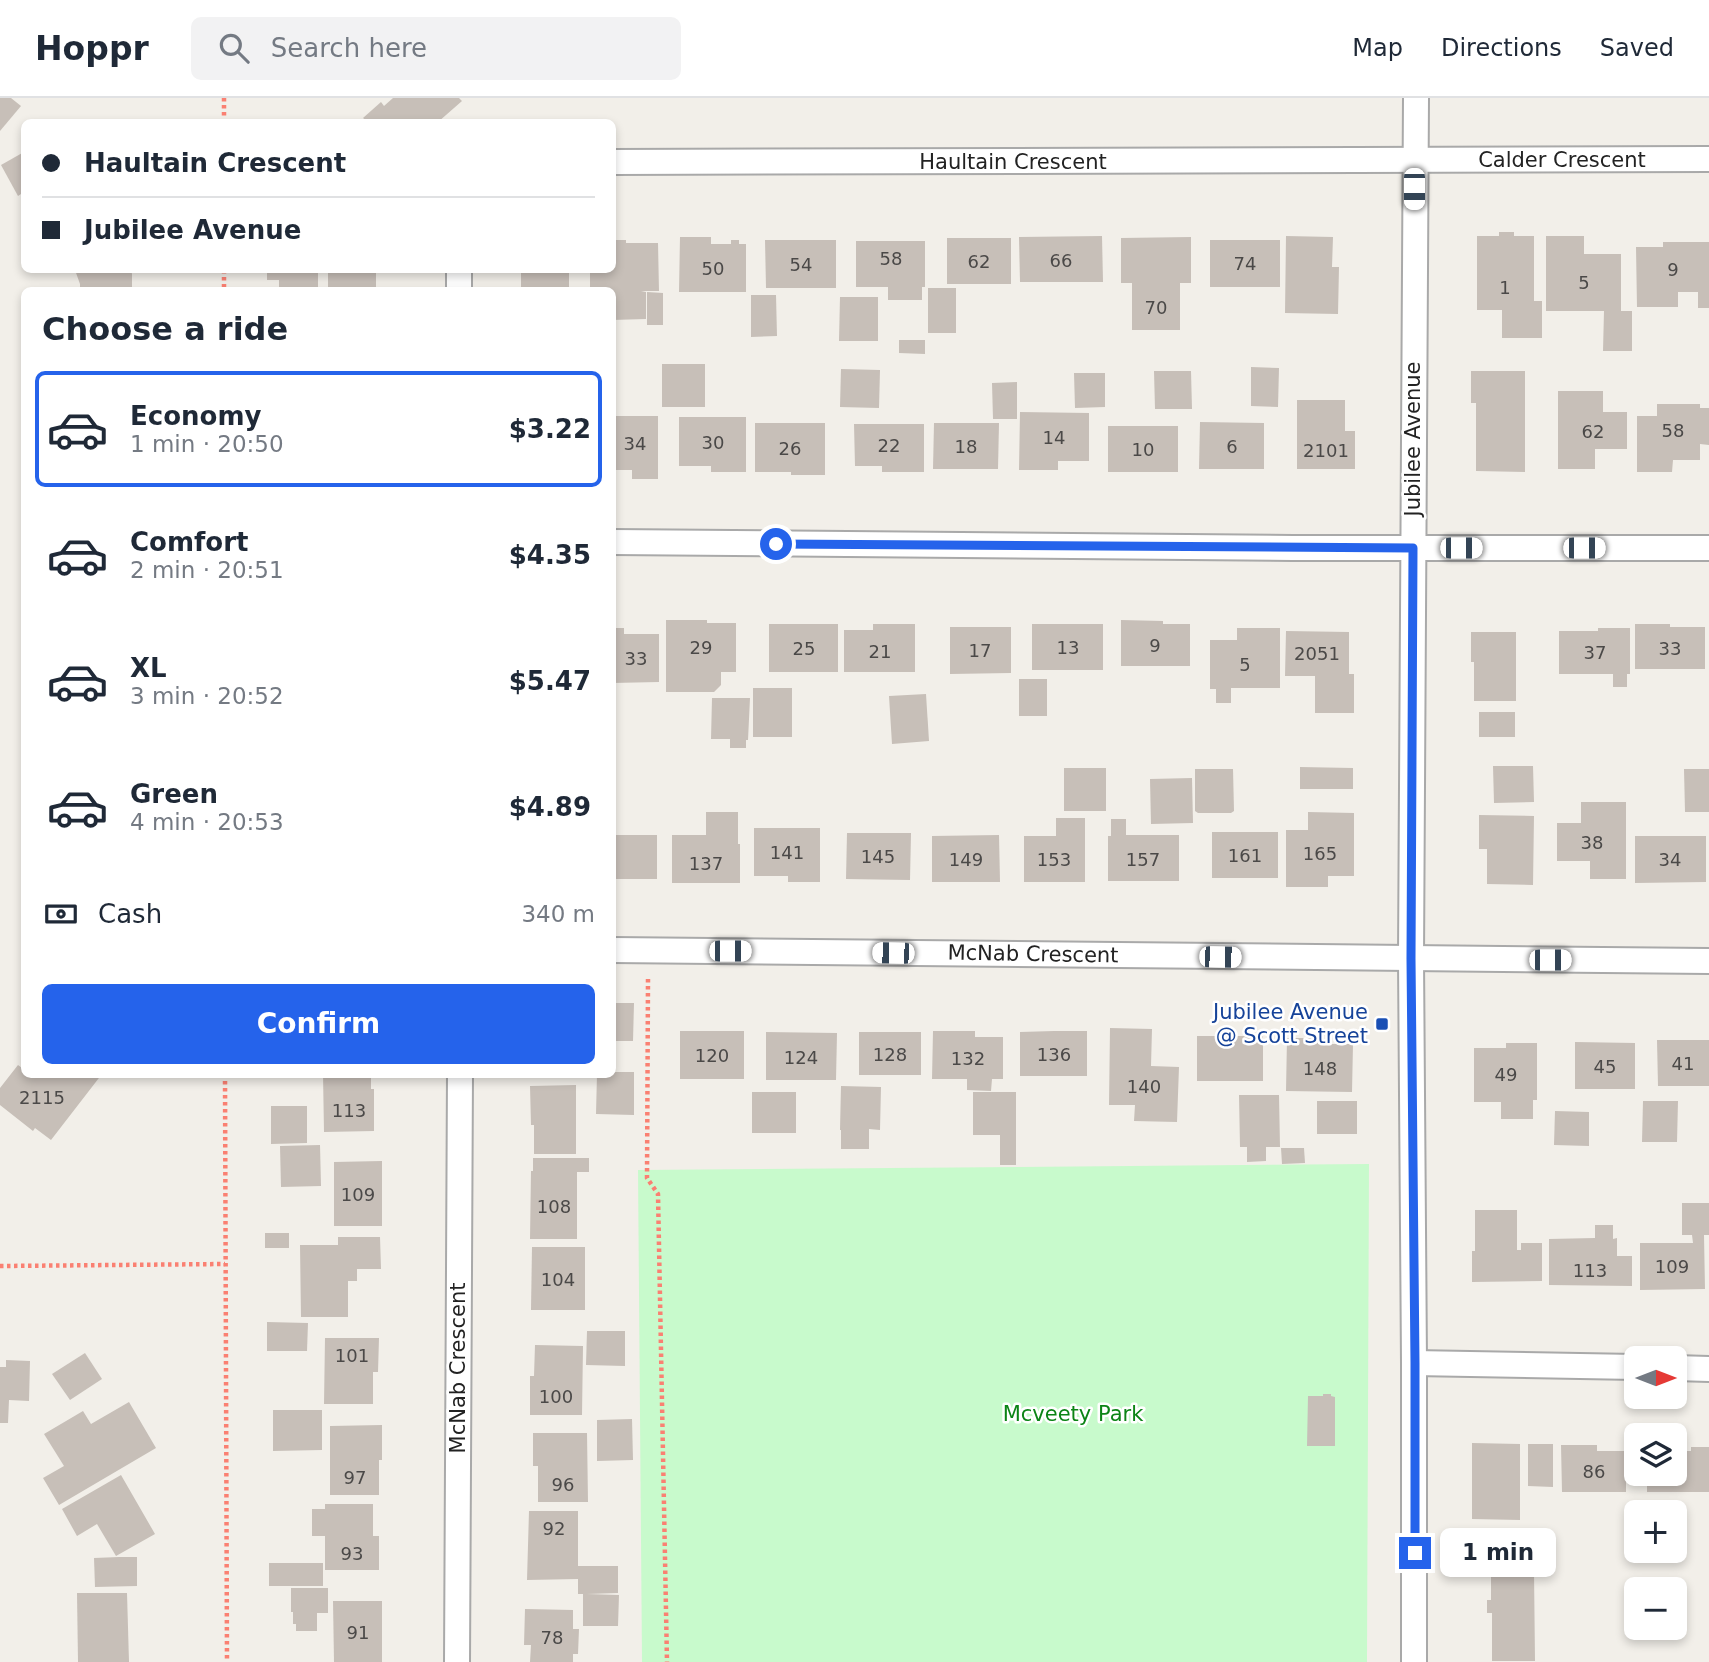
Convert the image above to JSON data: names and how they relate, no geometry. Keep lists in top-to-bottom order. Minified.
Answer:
{"streets":{"street":["Calder Crescent","Haultain Crescent","Jubilee Avenue","McNab Crescent"]},"crossings":[["Calder Crescent","Haultain Crescent"],["Calder Crescent","Jubilee Avenue"],["Haultain Crescent","Jubilee Avenue"],["Jubilee Avenue","McNab Crescent"]],"parks":["Mcveety Park"],"places":{"transit":["Jubilee Avenue @ Scott Street"]},"house_numbers":["58","66","62","74","54","50","9","5","1","70","58","62","14","30","34","22","18","6","26","10","2101","9","29","13","25","33","17","21","37","2051","33","5","38","141","165","161","145","149","153","157","34","137","128","136","120","124","132","41","45","148","49","140","2115","113","109","108","109","113","104","101","100","86","97","96","92","93","91","78"],"north":"right","page":{"header":"Hoppr","search":"Search here","nav":["Map","Directions","Saved"],"banner":["Haultain Crescent","Jubilee Avenue"],"heading":"Choose a ride","list":[{"name":"Economy","note":"1 min · 20:50","value":"$3.22"},{"name":"Comfort","note":"2 min · 20:51","value":"$4.35"},{"name":"XL","note":"3 min · 20:52","value":"$5.47"},{"name":"Green","note":"4 min · 20:53","value":"$4.89"}],"pay":["Cash","340 m"],"buttons":"Confirm","map_buttons":["+","−"],"bubble":"1 min"}}
